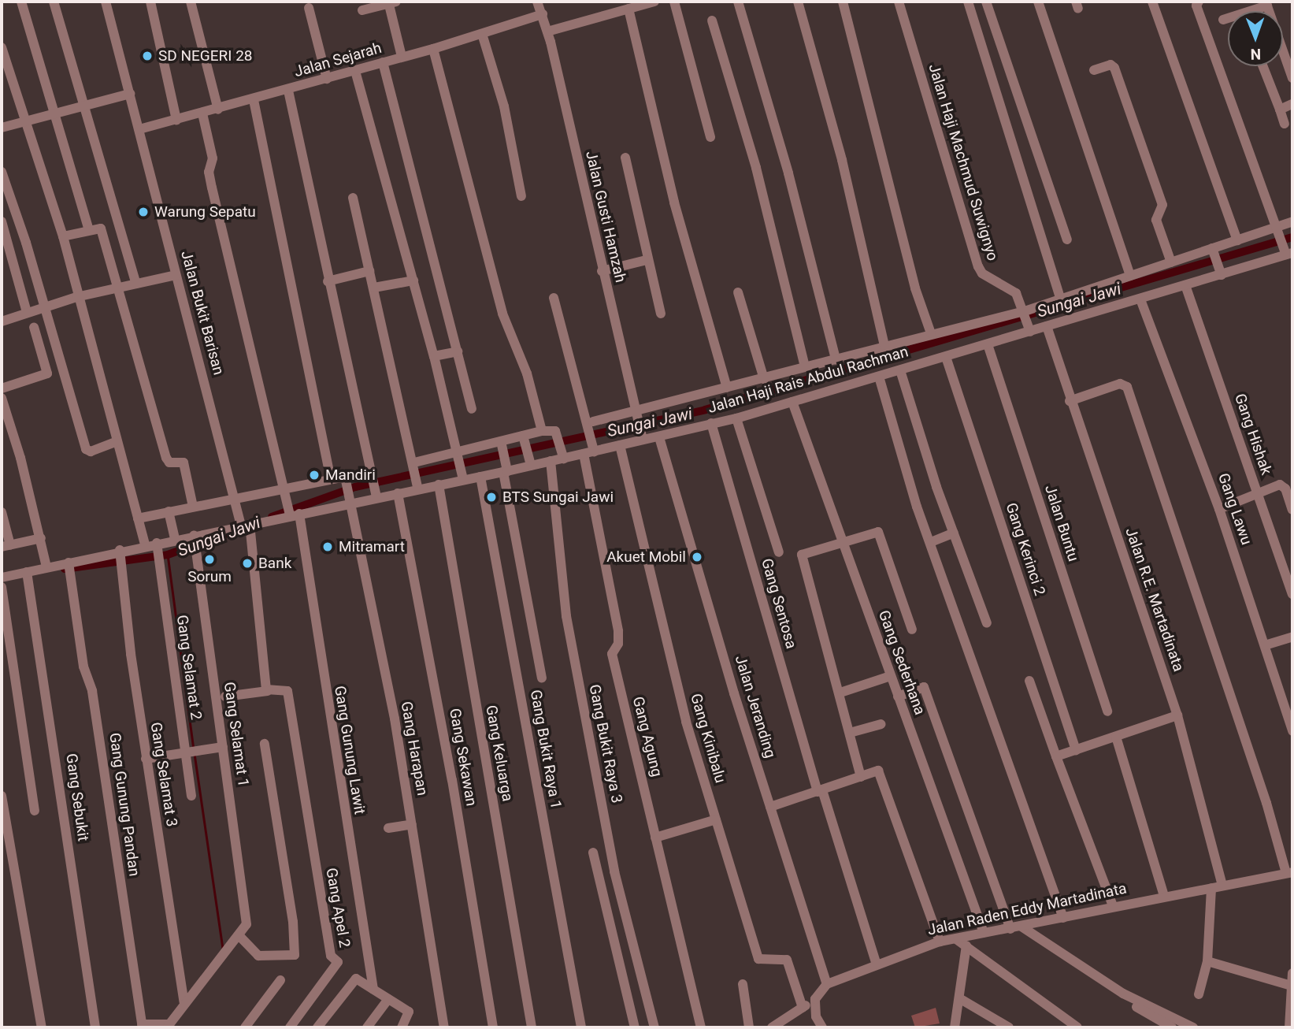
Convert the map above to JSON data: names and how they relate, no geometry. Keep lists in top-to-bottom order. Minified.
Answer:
{"streets":{"street":["Jalan Sejarah","Jalan Haji Machmud Suwignyo","Jalan Gusti Hamzah","Jalan Bukit Barisan","Jalan Haji Rais Abdul Rachman","Gang Hishak","Gang Lawu","Jalan Buntu","Gang Kerinci 2","Jalan R.E. Martadinata","Gang Sentosa","Gang Sederhana","Gang Selamat 2","Jalan Jeranding","Gang Selamat 1","Gang Agung","Gang Kinibalu","Gang Bukit Raya 3","Gang Harapan","Gang Bukit Raya 1","Gang Gunung Lawit","Gang Keluarga","Gang Sekawan","Gang Selamat 3","Gang Sebukit","Gang Gunung Pandan","Gang Apel 2","Jalan Raden Eddy Martadinata"]},"crossings":[["Jalan Sejarah","Jalan Gusti Hamzah"],["Jalan Sejarah","Jalan Bukit Barisan"],["Jalan Sejarah","Gang Gunung Lawit"],["Jalan Haji Machmud Suwignyo","Jalan Haji Rais Abdul Rachman"],["Jalan Gusti Hamzah","Jalan Haji Rais Abdul Rachman"],["Jalan Bukit Barisan","Jalan Haji Rais Abdul Rachman"],["Jalan Bukit Barisan","Gang Apel 2"],["Jalan Haji Rais Abdul Rachman","Gang Hishak"],["Jalan Haji Rais Abdul Rachman","Gang Lawu"],["Jalan Haji Rais Abdul Rachman","Jalan Buntu"],["Jalan Haji Rais Abdul Rachman","Gang Kerinci 2"],["Jalan Haji Rais Abdul Rachman","Jalan R.E. Martadinata"],["Jalan Haji Rais Abdul Rachman","Gang Sentosa"],["Jalan Haji Rais Abdul Rachman","Gang Sederhana"],["Jalan Haji Rais Abdul Rachman","Gang Selamat 2"],["Jalan Haji Rais Abdul Rachman","Jalan Jeranding"],["Jalan Haji Rais Abdul Rachman","Gang Selamat 1"],["Jalan Haji Rais Abdul Rachman","Gang Agung"],["Jalan Haji Rais Abdul Rachman","Gang Kinibalu"],["Jalan Haji Rais Abdul Rachman","Gang Bukit Raya 3"],["Jalan Haji Rais Abdul Rachman","Gang Harapan"],["Jalan Haji Rais Abdul Rachman","Gang Bukit Raya 1"],["Jalan Haji Rais Abdul Rachman","Gang Gunung Lawit"],["Jalan Haji Rais Abdul Rachman","Gang Keluarga"],["Jalan Haji Rais Abdul Rachman","Gang Sekawan"],["Jalan Haji Rais Abdul Rachman","Gang Selamat 3"],["Jalan Haji Rais Abdul Rachman","Gang Sebukit"],["Jalan Haji Rais Abdul Rachman","Gang Gunung Pandan"],["Jalan R.E. Martadinata","Jalan Raden Eddy Martadinata"],["Gang Sentosa","Jalan Raden Eddy Martadinata"],["Gang Sederhana","Jalan Raden Eddy Martadinata"],["Jalan Jeranding","Jalan Raden Eddy Martadinata"]],"water":["Sungai Jawi"],"places":["SD NEGERI 28","Warung Sepatu","Mandiri","BTS Sungai Jawi","Mitramart","Akuet Mobil","Sorum","Bank"],"north":"bottom"}
